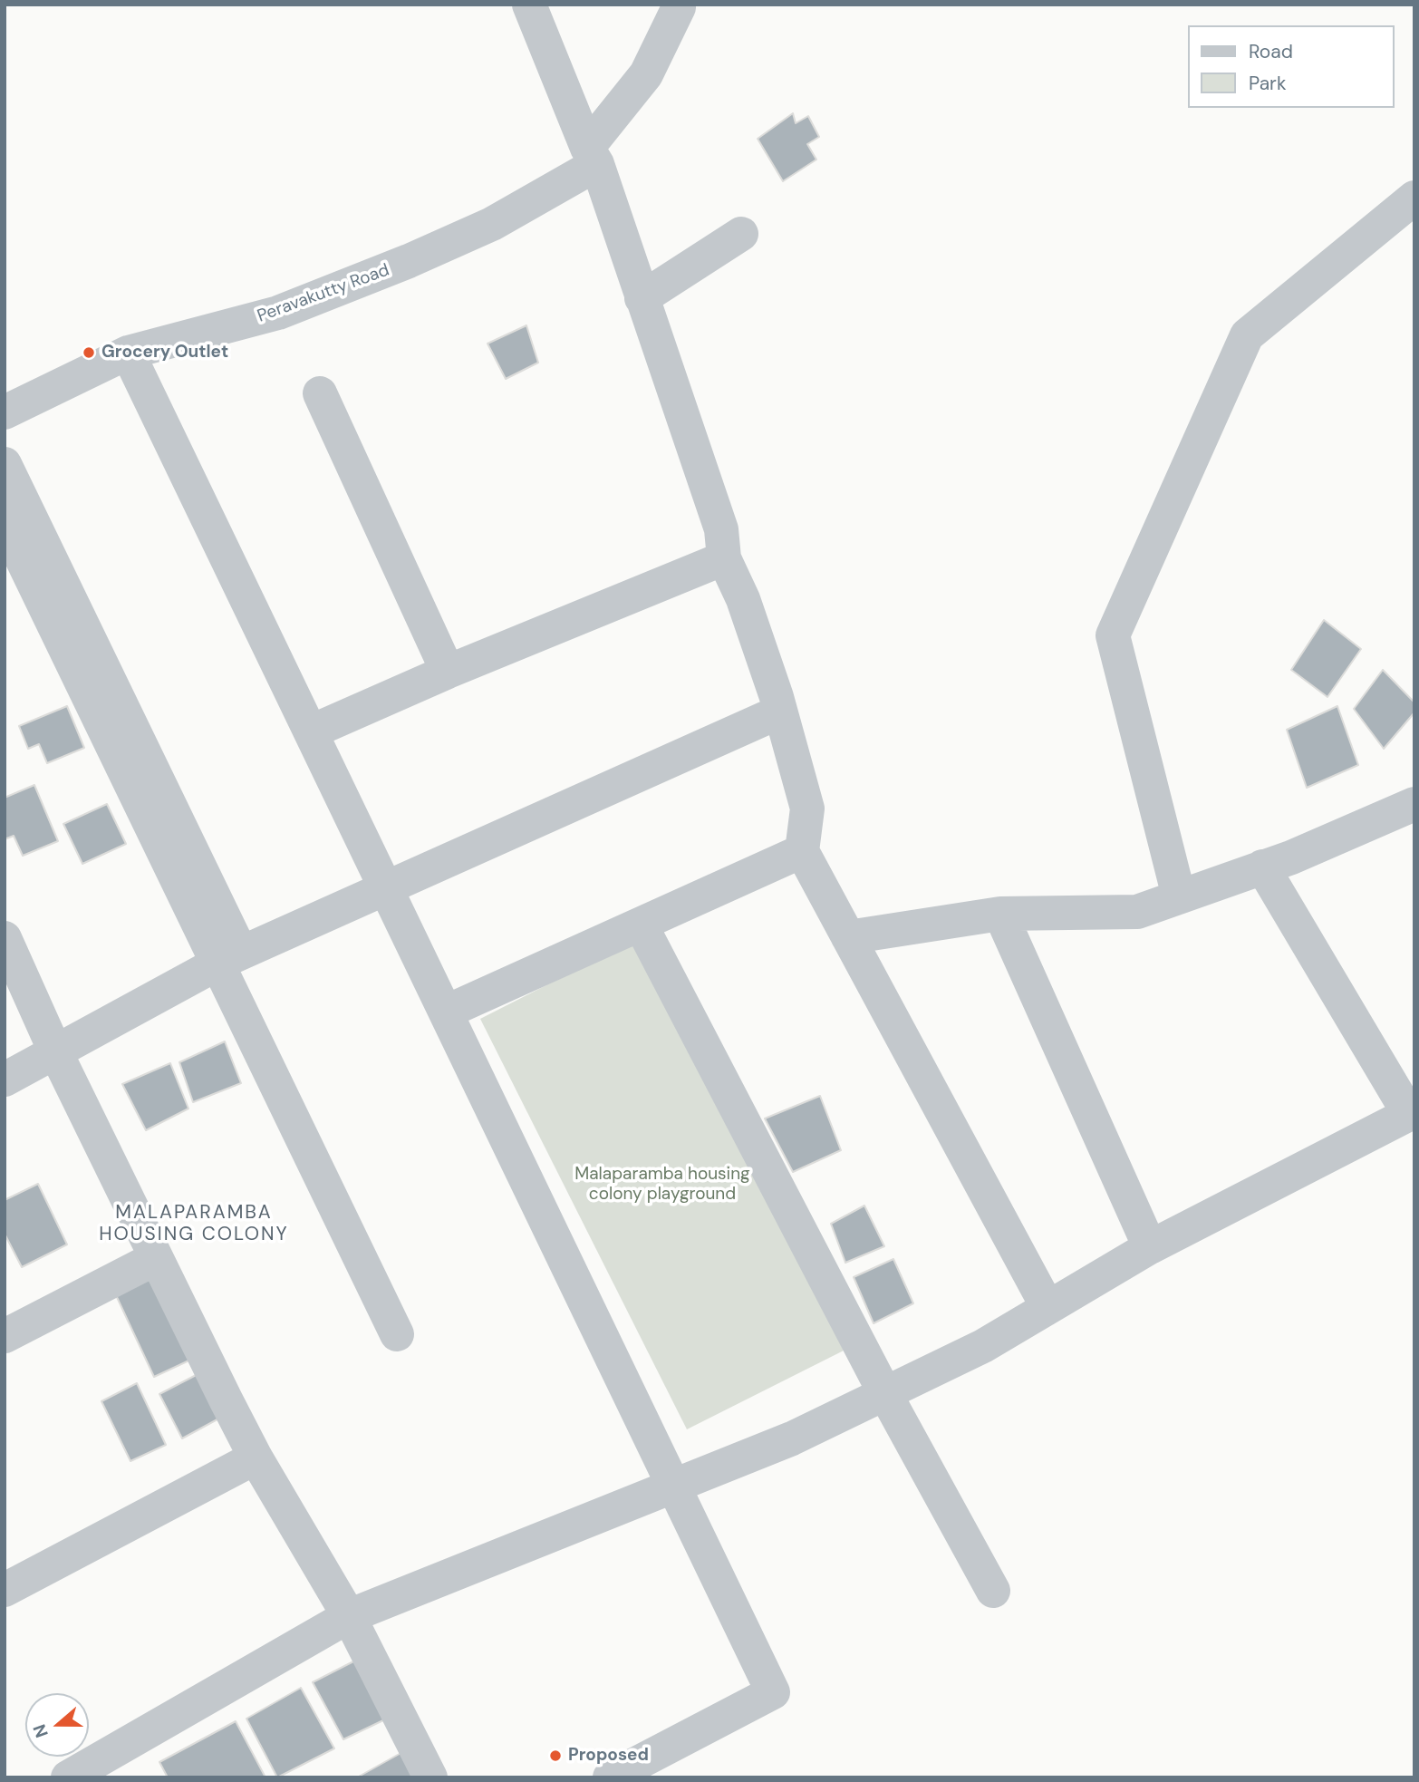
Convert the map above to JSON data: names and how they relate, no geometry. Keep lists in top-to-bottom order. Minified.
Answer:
{"streets":{"street":["Peravakutty Road"]},"districts":["MALAPARAMBA HOUSING COLONY"],"parks":["Malaparamba housing colony playground"],"places":["Grocery Outlet","Proposed"],"legend":["Road","Park"],"north":"left"}
